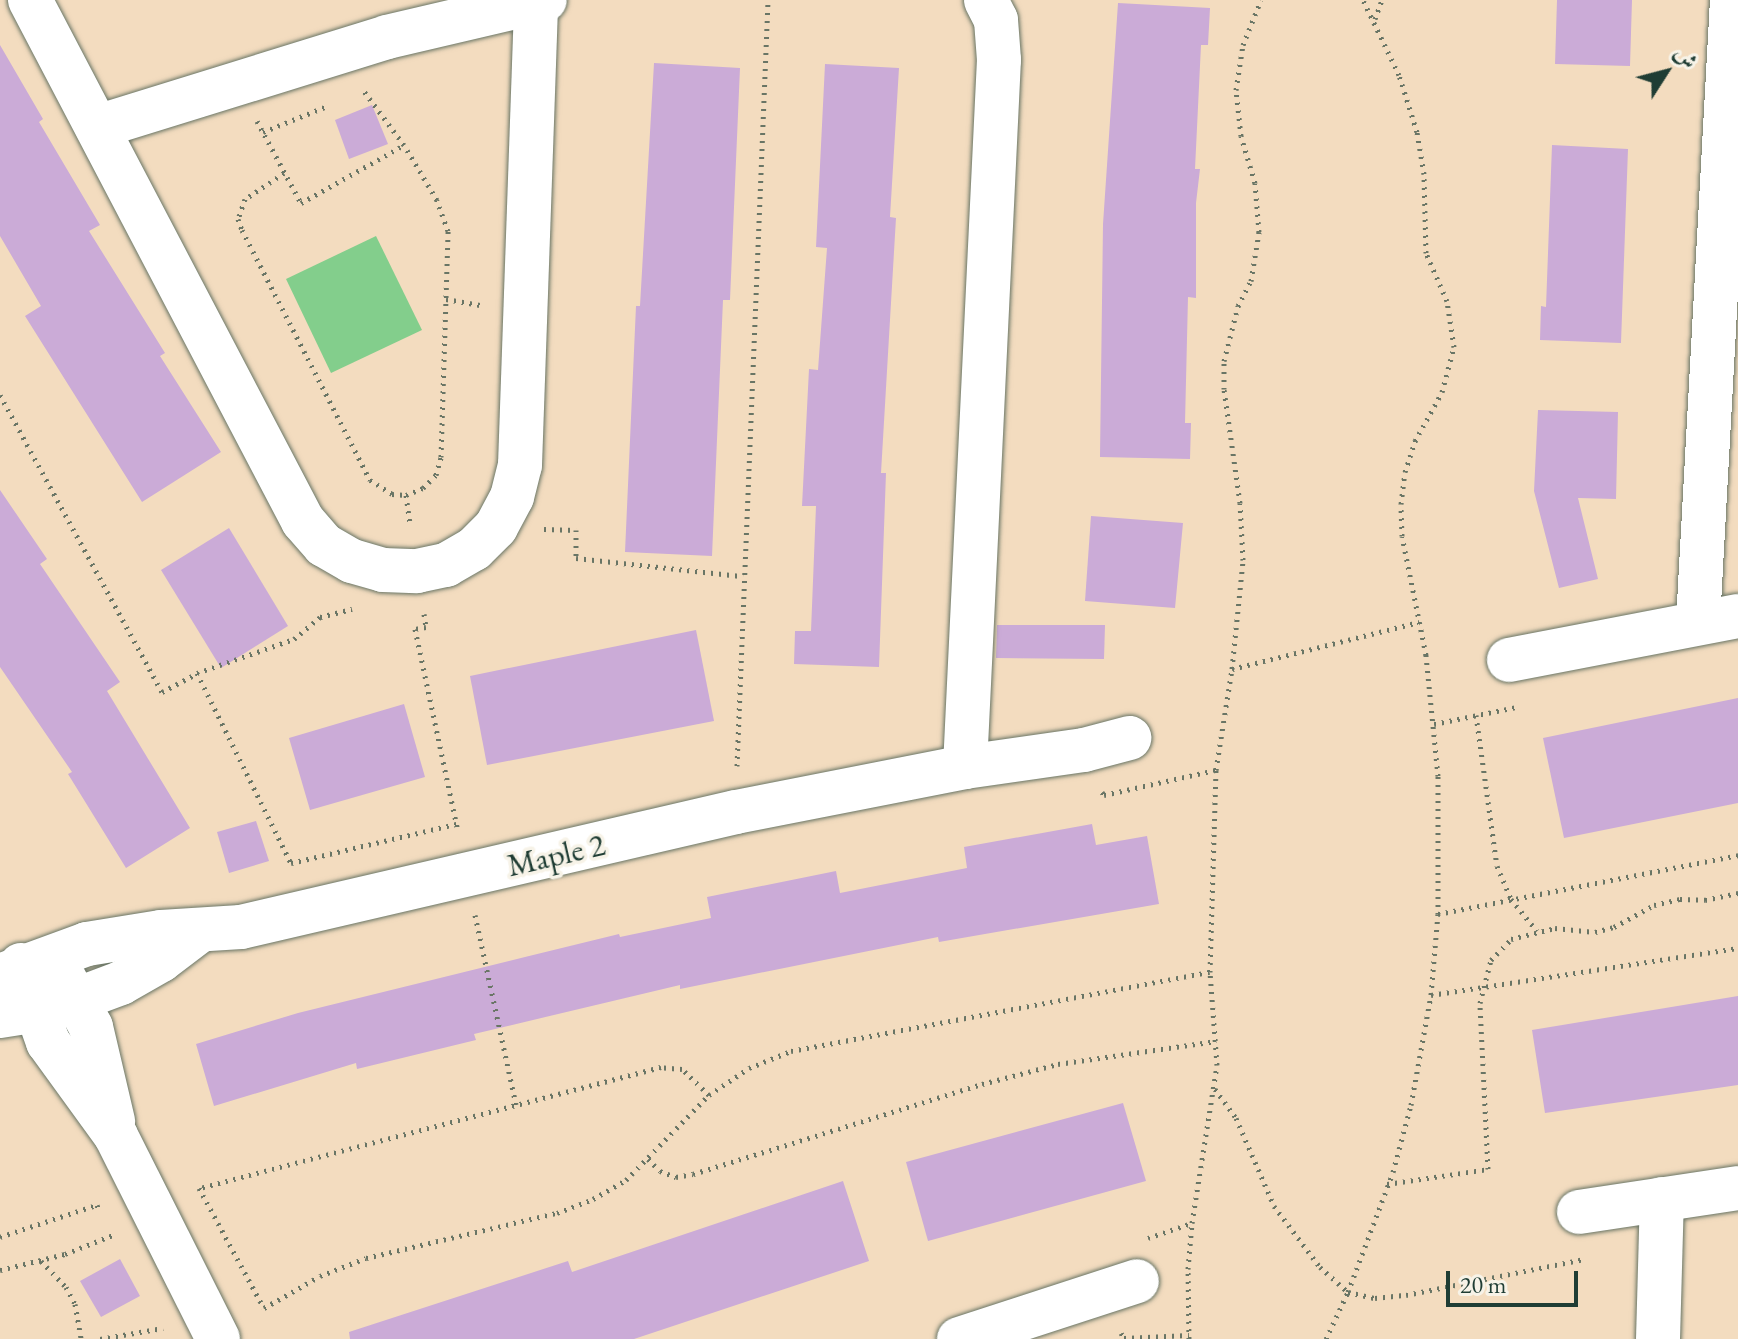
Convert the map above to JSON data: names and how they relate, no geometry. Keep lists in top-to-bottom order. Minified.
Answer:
{"streets":{"street":["Maple 2"]},"scale_bar":"20 m","north":"top right"}
